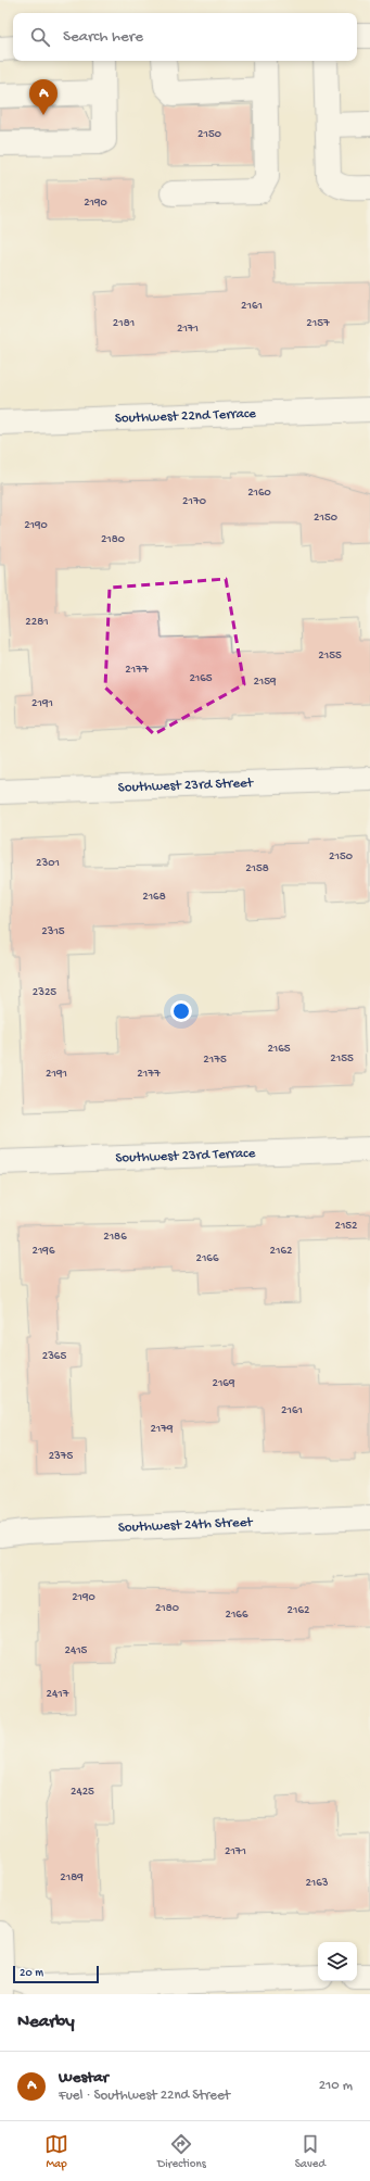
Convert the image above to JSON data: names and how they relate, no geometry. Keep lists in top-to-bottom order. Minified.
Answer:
{"streets":{"street":["Southwest 22nd Terrace","Southwest 23rd Street","Southwest 23rd Terrace","Southwest 24th Street"]},"house_numbers":["2150","2190","2161","2181","2157","2171","2160","2170","2150","2190","2180","2281","2155","2177","2165","2159","2191","2150","2301","2158","2168","2315","2325","2165","2155","2175","2191","2177","2152","2186","2196","2162","2166","2365","2169","2161","2179","2375","2190","2180","2162","2166","2415","2417","2425","2171","2189","2163"],"scale_bar":"20 m","page":{"search":"Search here","pins":"A","scale":"20 m","heading":"Nearby","list":[{"mark":"A","name":"Westar","note":"Fuel · Southwest 22nd Street","value":"210 m"}],"nav":["Map","Directions","Saved"]}}
